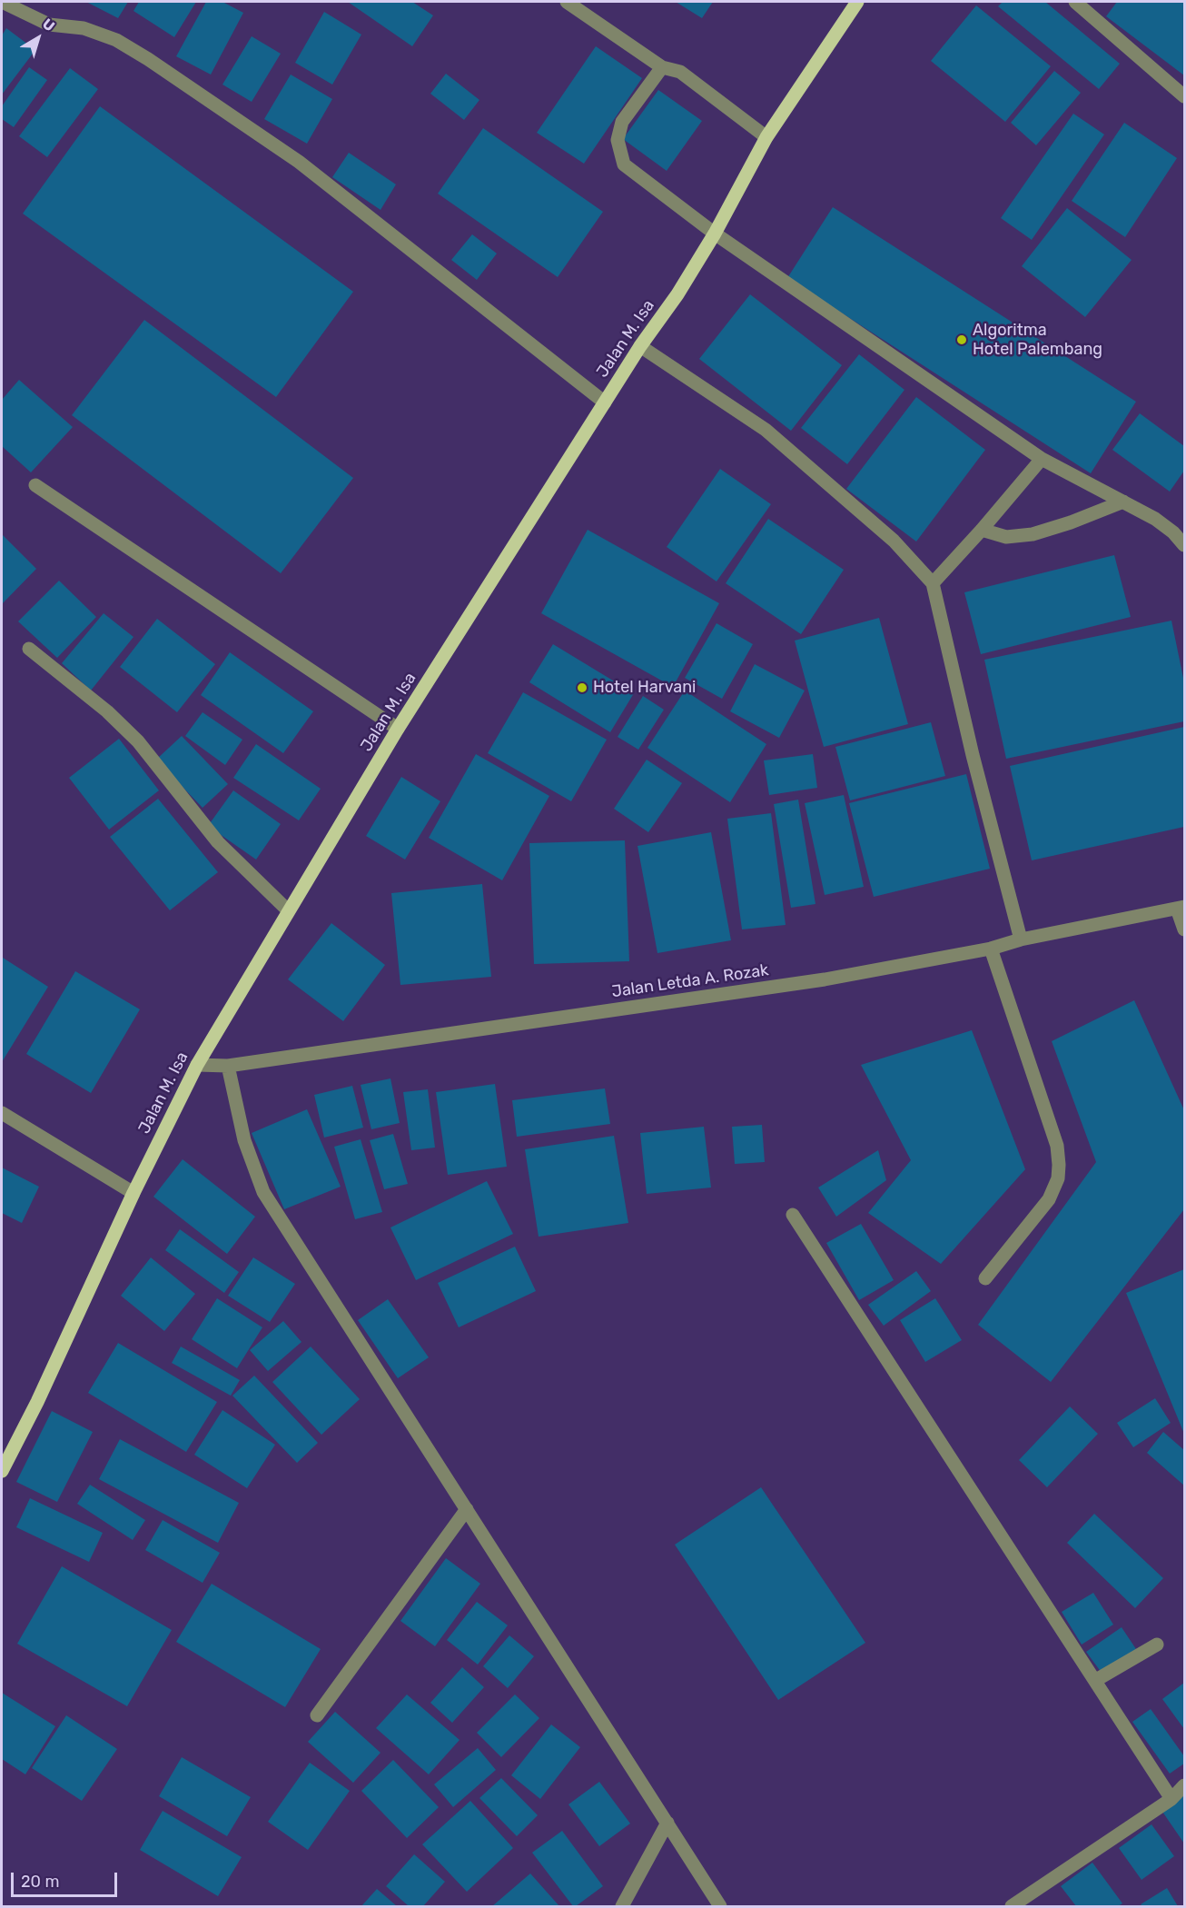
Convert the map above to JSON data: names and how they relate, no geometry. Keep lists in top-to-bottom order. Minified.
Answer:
{"streets":{"main road":["Jalan M. Isa"],"street":["Jalan Letda A. Rozak"]},"crossings":[["Jalan M. Isa","Jalan Letda A. Rozak"]],"places":["Algoritma Hotel Palembang","Hotel Harvani"],"scale_bar":"20 m","north":"top right"}
